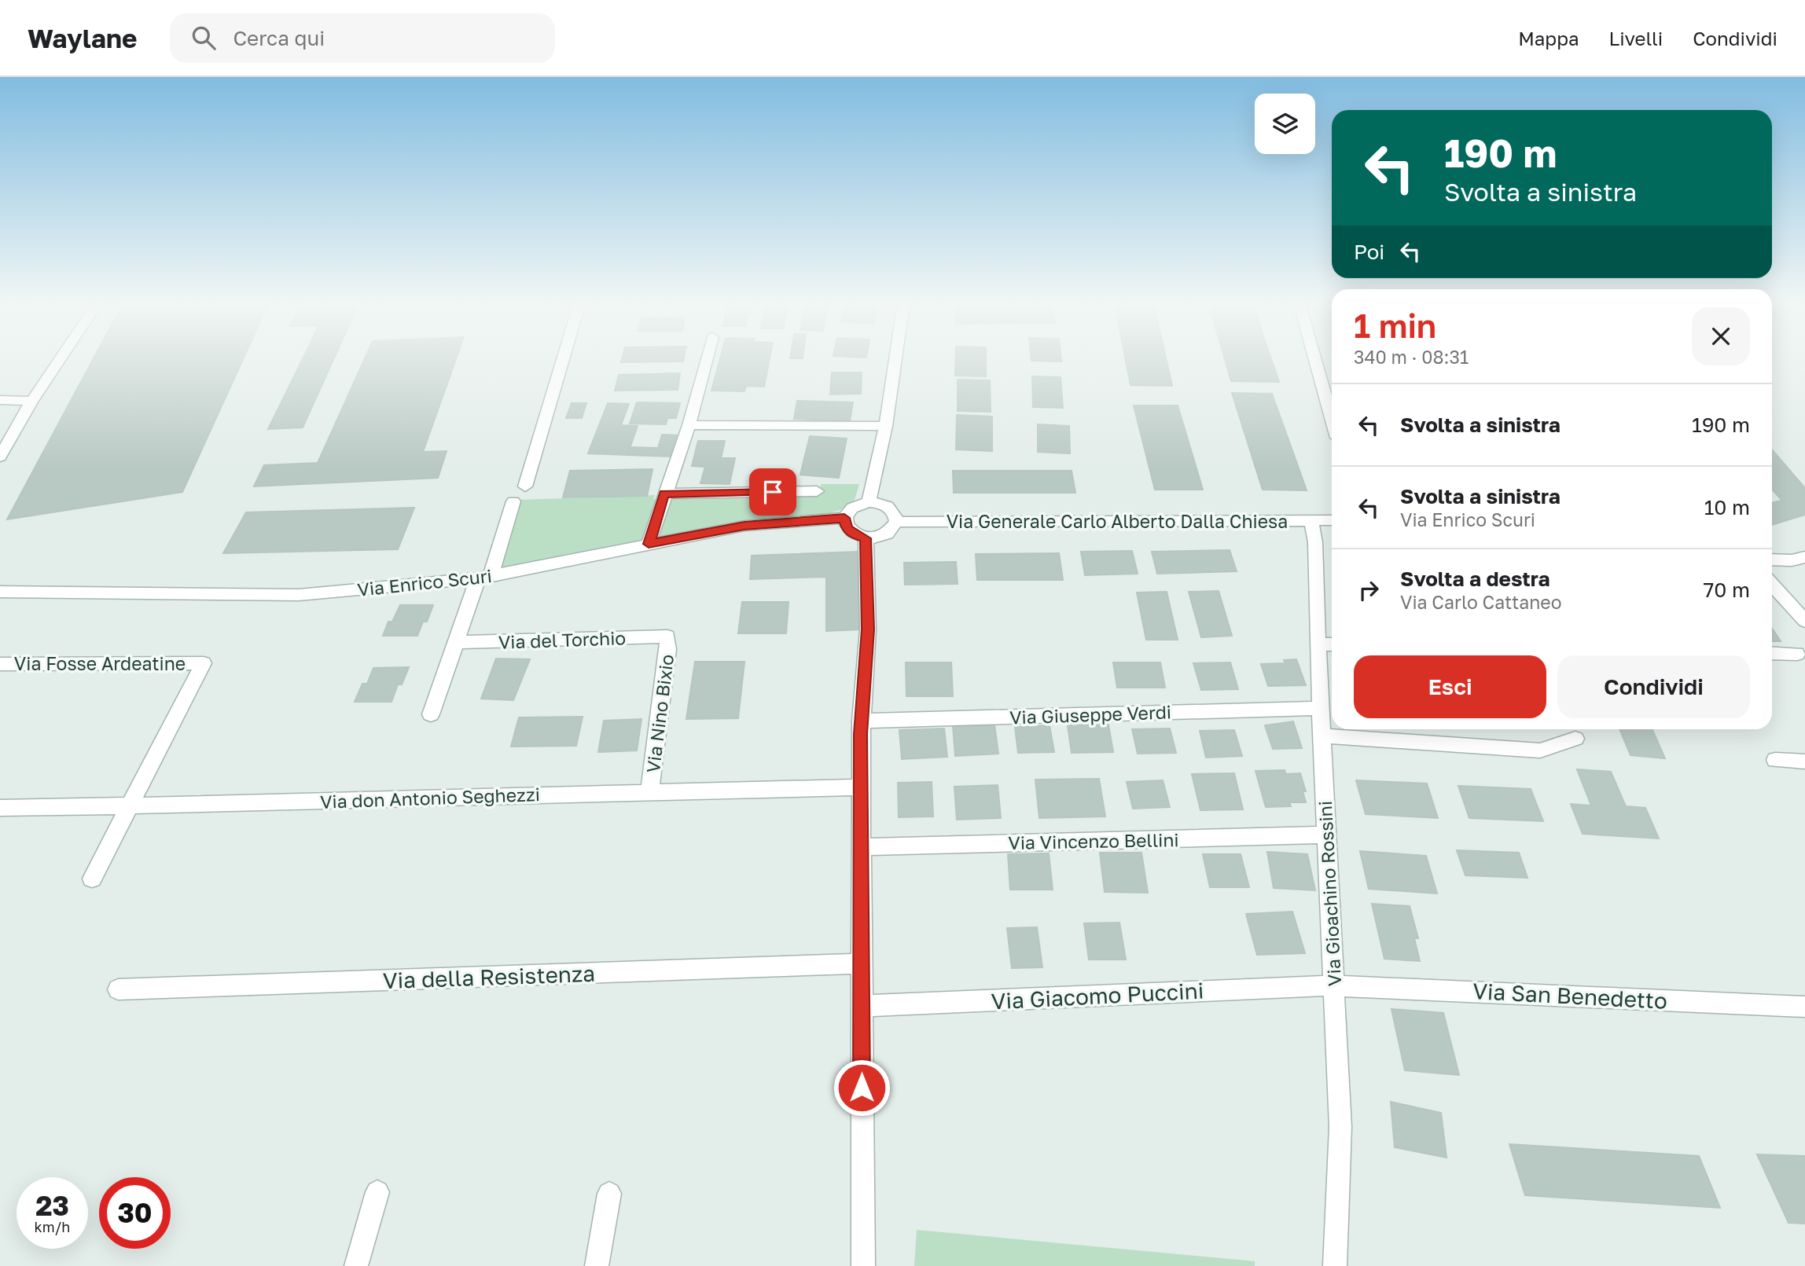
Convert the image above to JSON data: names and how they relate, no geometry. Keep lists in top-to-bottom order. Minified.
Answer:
{"streets":{"street":["Via Generale Carlo Alberto Dalla Chiesa","Via Enrico Scuri","Via del Torchio","Via Fosse Ardeatine","Via Nino Bixio","Via Giuseppe Verdi","Via don Antonio Seghezzi","Via Vincenzo Bellini","Via Gioachino Rossini","Via della Resistenza","Via Giacomo Puccini","Via San Benedetto"]},"crossings":[["Via Generale Carlo Alberto Dalla Chiesa","Via Enrico Scuri"],["Via Generale Carlo Alberto Dalla Chiesa","Via Gioachino Rossini"],["Via del Torchio","Via Nino Bixio"],["Via Fosse Ardeatine","Via don Antonio Seghezzi"],["Via Nino Bixio","Via don Antonio Seghezzi"],["Via Giuseppe Verdi","Via Gioachino Rossini"],["Via Vincenzo Bellini","Via Gioachino Rossini"],["Via Gioachino Rossini","Via Giacomo Puccini"],["Via Gioachino Rossini","Via San Benedetto"],["Via Giacomo Puccini","Via San Benedetto"]],"page":{"header":"Waylane","search":"Cerca qui","nav":["Mappa","Livelli","Condividi"],"turn":["190 m","Svolta a sinistra"],"then":"Poi","heading":["1 min","340 m · 08:31"],"list":[{"name":"Svolta a sinistra","value":"190 m"},{"name":"Svolta a sinistra","note":"Via Enrico Scuri","value":"10 m"},{"name":"Svolta a destra","note":"Via Carlo Cattaneo","value":"70 m"}],"buttons":["Esci","Condividi"],"speed":"23 km/h","limit":"30"}}
